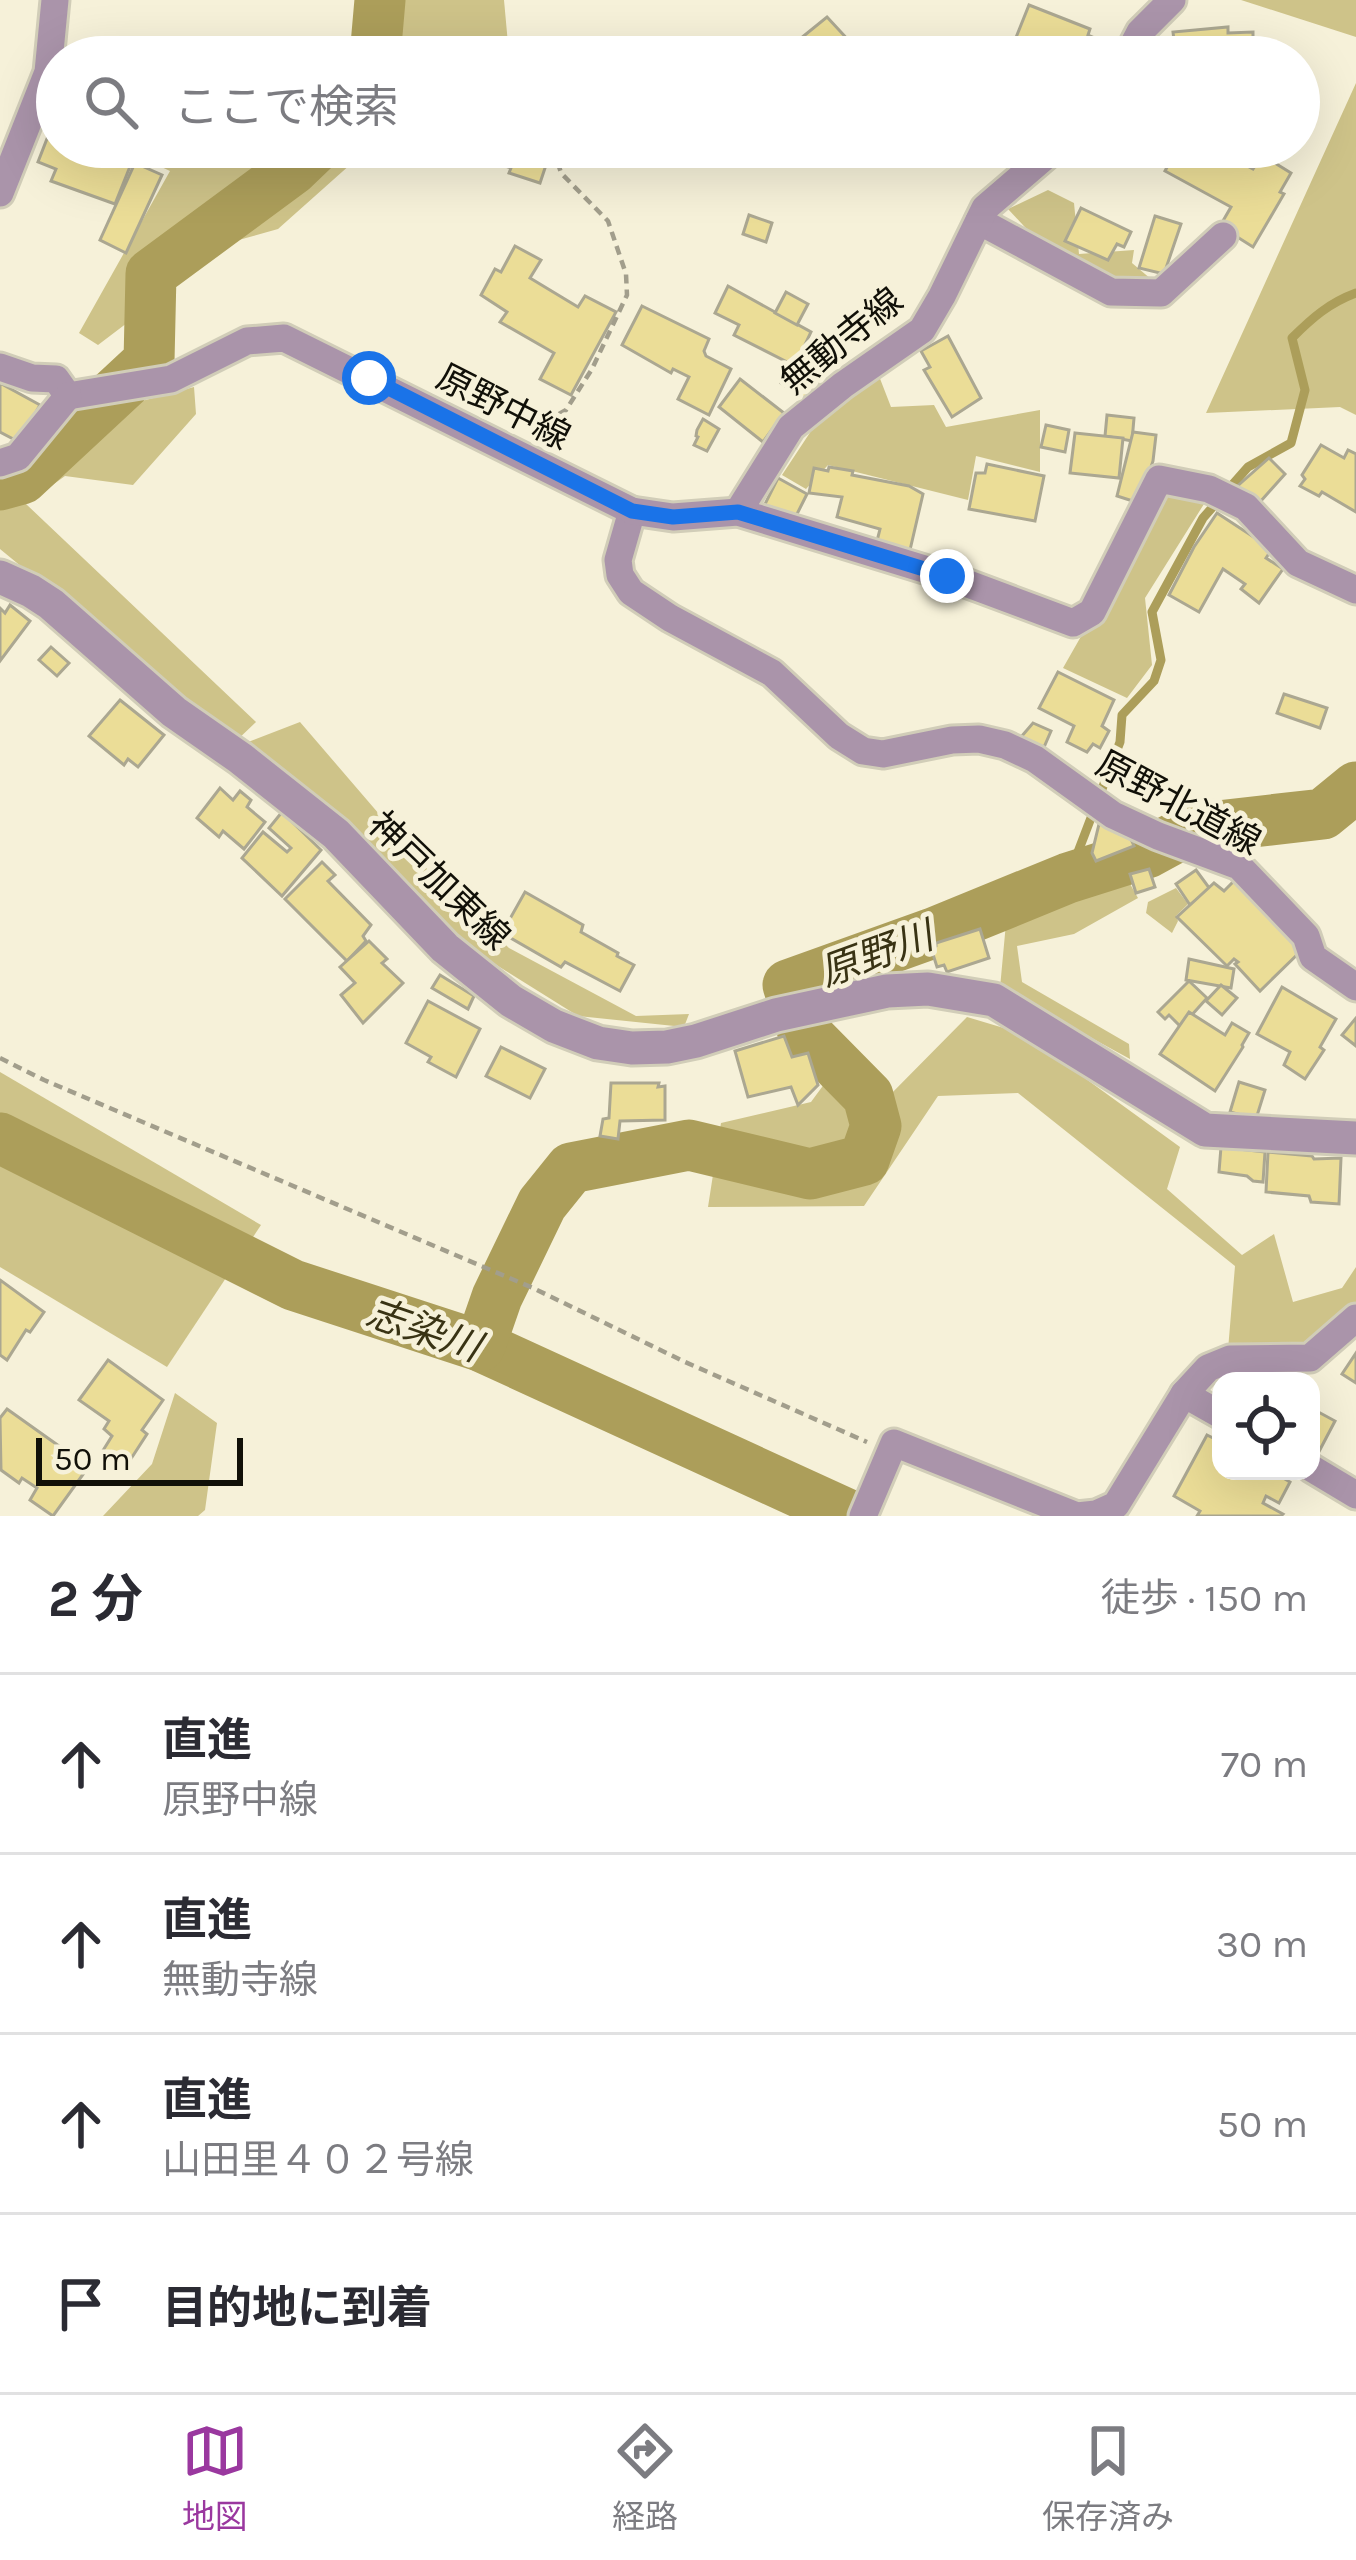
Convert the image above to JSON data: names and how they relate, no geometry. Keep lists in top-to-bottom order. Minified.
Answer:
{"streets":{"street":["無動寺線","原野中線","原野北道線","神戸加東線"]},"crossings":[["原野中線","原野北道線"]],"water":["原野川","志染川"],"scale_bar":"50 m","page":{"search":"ここで検索","scale":"50 m","heading":["2 分","徒歩 · 150 m"],"list":[["直進","原野中線","70 m"],["直進","無動寺線","30 m"],["直進","山田里４０２号線","50 m"],"目的地に到着"],"nav":["地図","経路","保存済み"]}}
